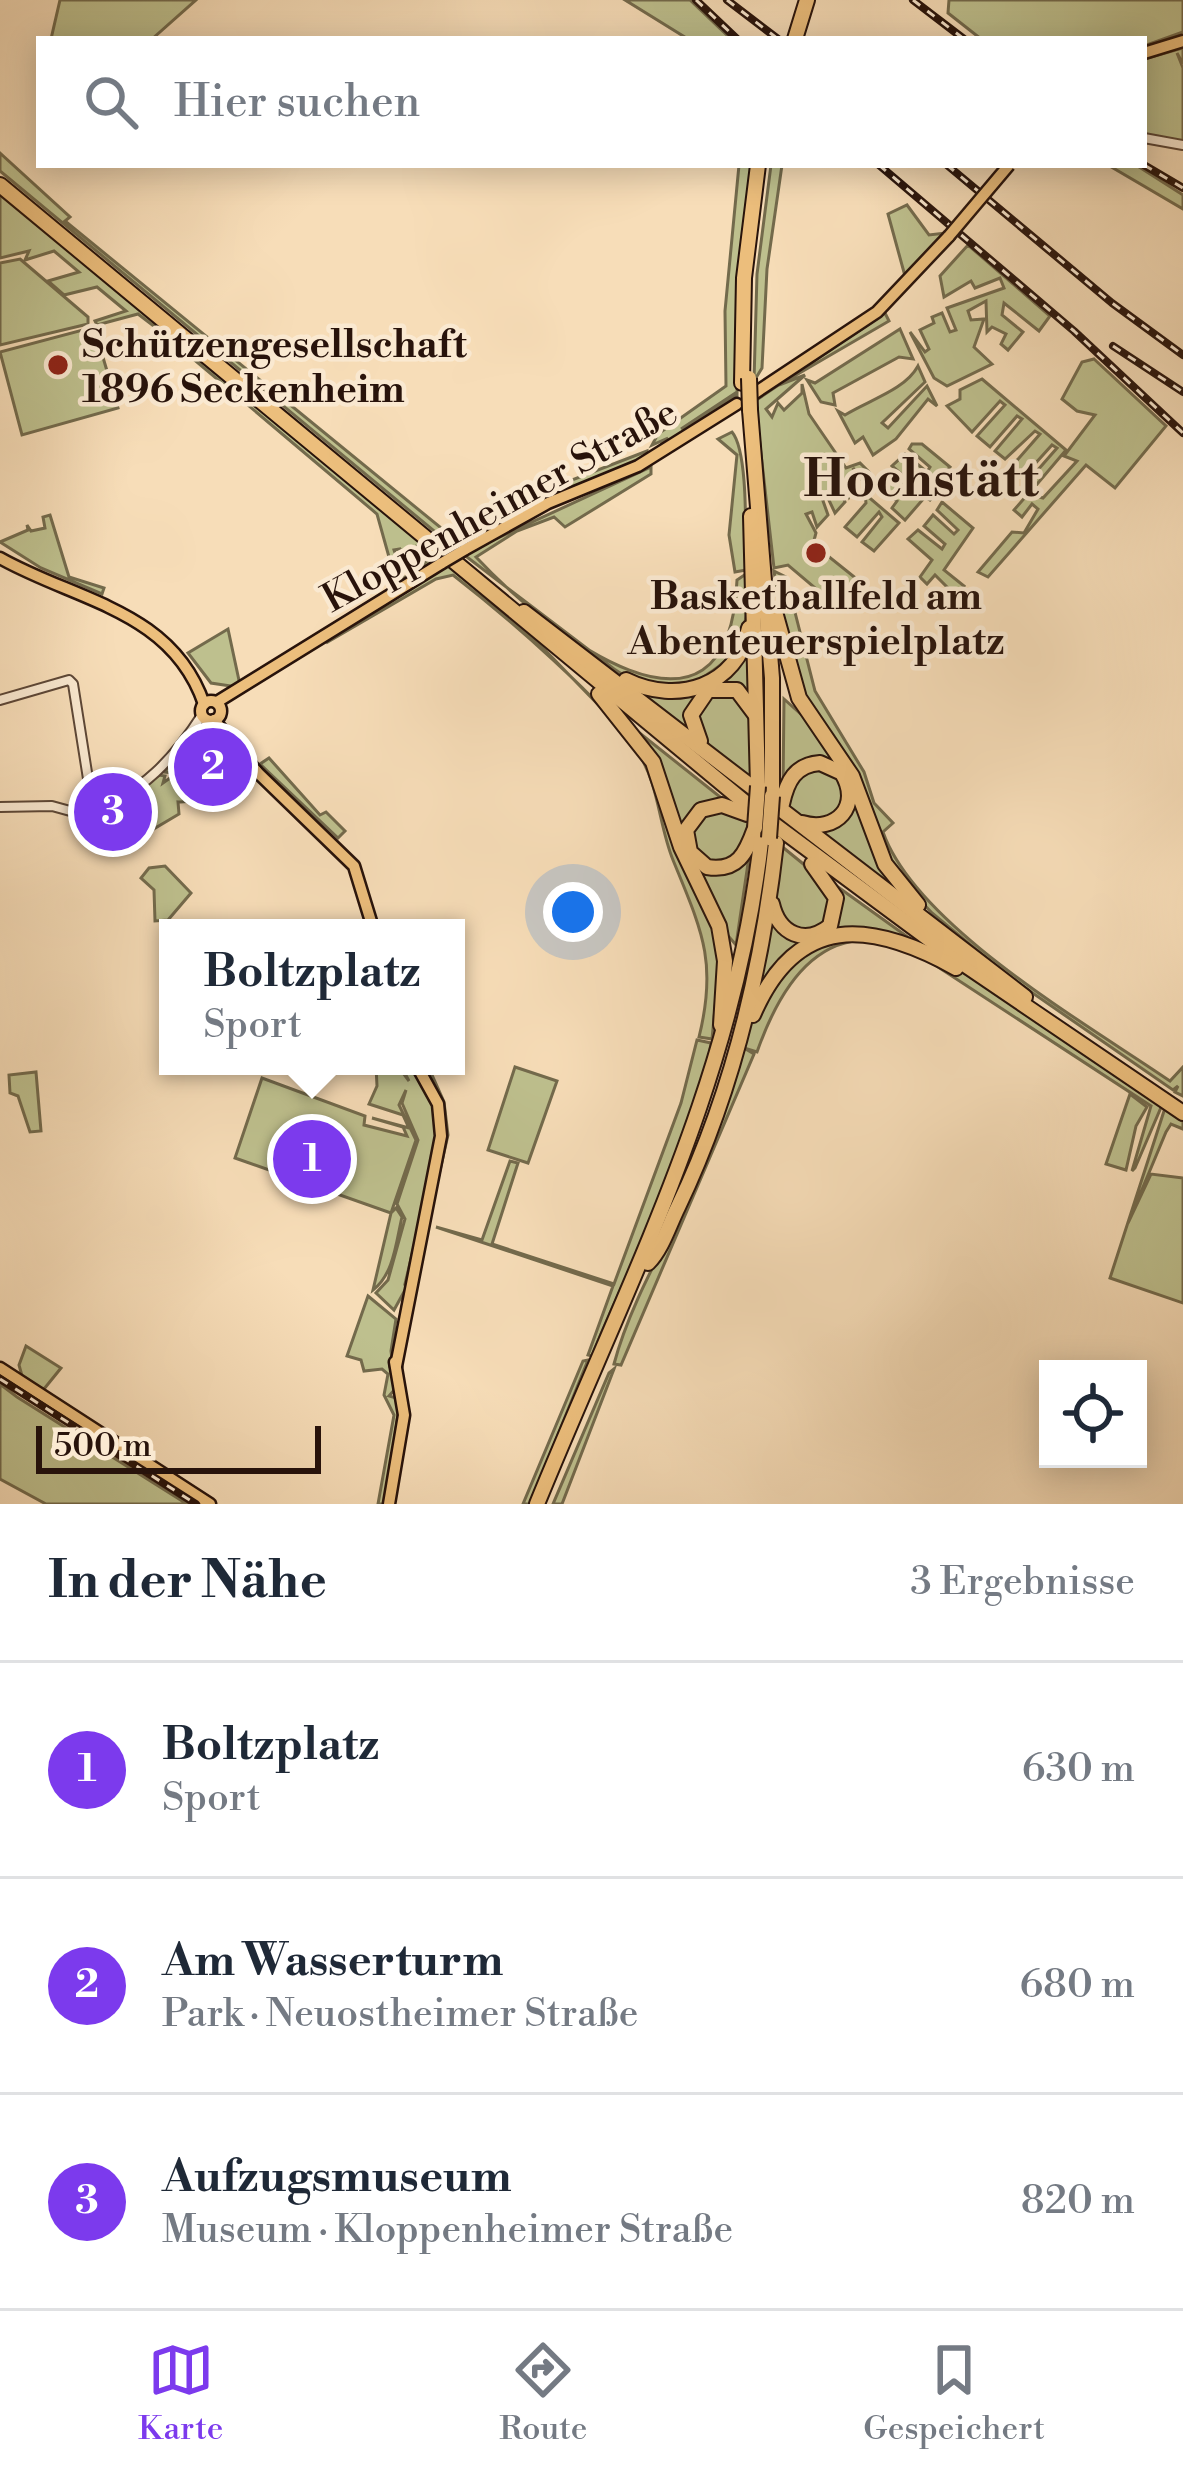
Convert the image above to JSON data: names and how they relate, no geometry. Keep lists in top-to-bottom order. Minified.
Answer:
{"streets":{"main road":["Kloppenheimer Straße"]},"districts":["Hochstätt"],"places":["Schützengesellschaft 1896 Seckenheim","Basketballfeld am Abenteuerspielplatz"],"scale_bar":"500 m","page":{"search":"Hier suchen","pins":["2","3","1"],"popup":["Boltzplatz","Sport"],"scale":"500 m","heading":["In der Nähe","3 Ergebnisse"],"list":[{"mark":"1","name":"Boltzplatz","note":"Sport","value":"630 m"},{"mark":"2","name":"Am Wasserturm","note":"Park · Neuostheimer Straße","value":"680 m"},{"mark":"3","name":"Aufzugsmuseum","note":"Museum · Kloppenheimer Straße","value":"820 m"}],"nav":["Karte","Route","Gespeichert"]}}
